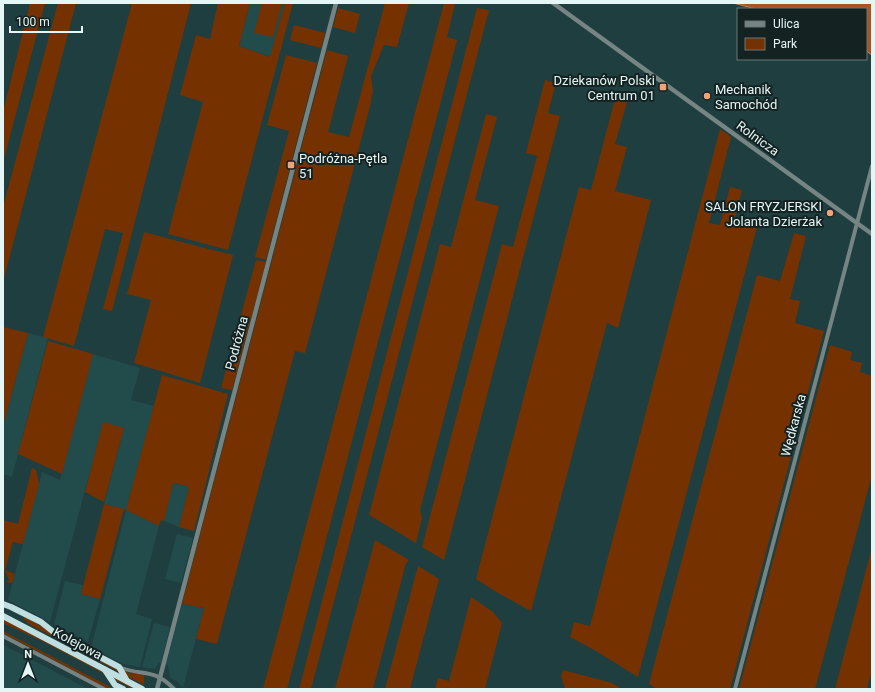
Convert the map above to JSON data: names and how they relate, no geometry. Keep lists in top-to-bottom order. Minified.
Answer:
{"streets":{"highway":["Kolejowa"],"street":["Rolnicza","Podróżna","Wędkarska"]},"crossings":[["Rolnicza","Wędkarska"]],"places":{"transit":["Dziekanów Polski Centrum 01","Podróżna-Pętla 51"],"other":["Mechanik Samochód","SALON FRYZJERSKI Jolanta Dzierżak"]},"legend":["Ulica","Park"],"scale_bar":"100 m","north":"top"}
